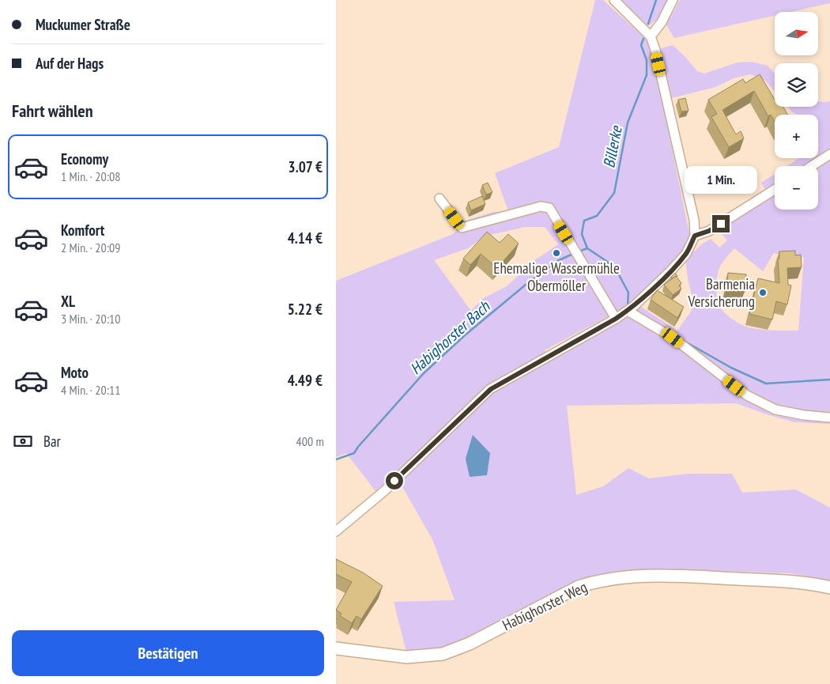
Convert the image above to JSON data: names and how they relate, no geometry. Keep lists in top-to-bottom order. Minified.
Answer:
{"streets":{"street":["Habighorster Weg"]},"water":["Billerke","Habighorster Bach"],"places":["Ehemalige Wassermühle Obermöller","Barmenia Versicherung"],"north":"right","page":{"banner":["Muckumer Straße","Auf der Hags"],"map_buttons":["+","−"],"heading":"Fahrt wählen","list":[{"name":"Economy","note":"1 Min. · 20:08","value":"3.07 €"},{"name":"Komfort","note":"2 Min. · 20:09","value":"4.14 €"},{"name":"XL","note":"3 Min. · 20:10","value":"5.22 €"},{"name":"Moto","note":"4 Min. · 20:11","value":"4.49 €"}],"bubble":"1 Min.","pay":["Bar","400 m"],"buttons":"Bestätigen"}}
